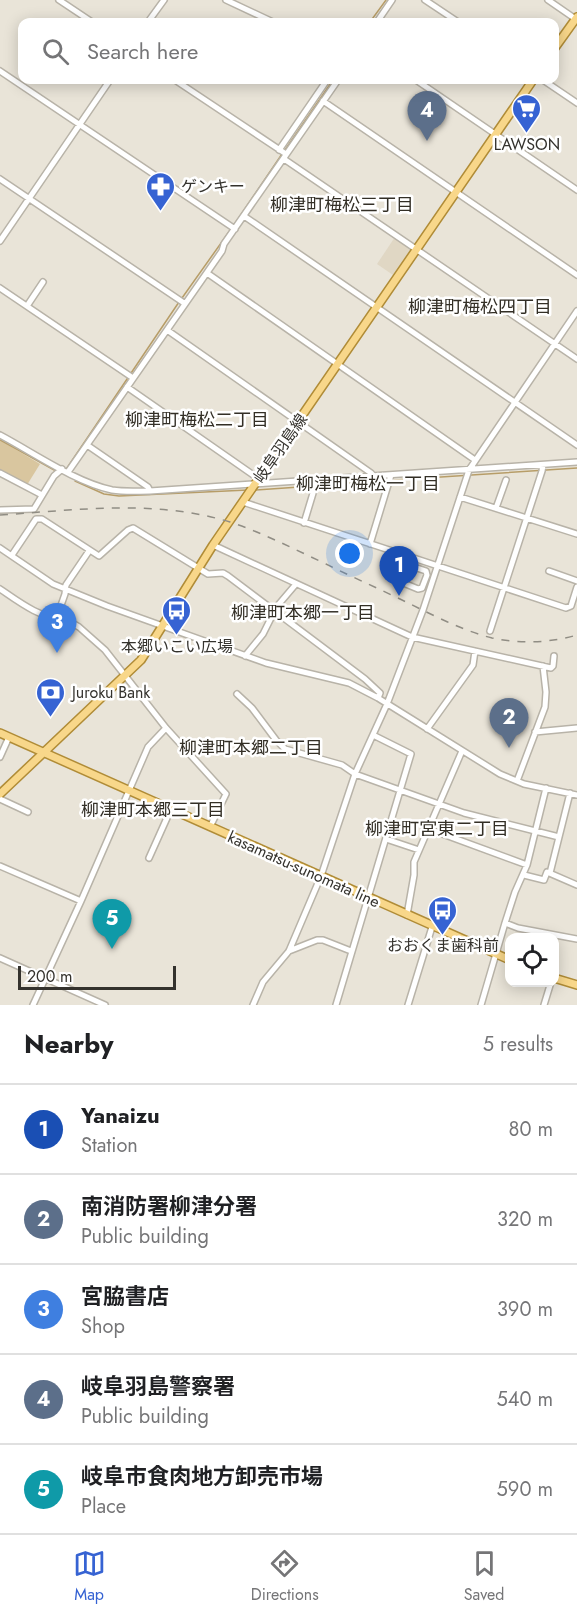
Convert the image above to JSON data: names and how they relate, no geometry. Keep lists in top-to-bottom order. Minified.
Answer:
{"streets":{"main road":["岐阜羽島線","kasamatsu-sunomata line"]},"crossings":[["岐阜羽島線","kasamatsu-sunomata line"]],"districts":["柳津町梅松三丁目","柳津町梅松四丁目","柳津町梅松二丁目","柳津町梅松一丁目","柳津町本郷一丁目","柳津町本郷二丁目","柳津町本郷三丁目","柳津町宮東二丁目"],"places":{"supermarket":["LAWSON"],"pharmacy":["ゲンキー"],"bus stop":["本郷いこい広場","おおくま歯科前"],"bank":["Juroku Bank"]},"scale_bar":"200 m","page":{"search":"Search here","pins":["4","1","3","2","5"],"scale":"200 m","heading":["Nearby","5 results"],"list":[{"mark":"1","name":"Yanaizu","note":"Station","value":"80 m"},{"mark":"2","name":"南消防署柳津分署","note":"Public building","value":"320 m"},{"mark":"3","name":"宮脇書店","note":"Shop","value":"390 m"},{"mark":"4","name":"岐阜羽島警察署","note":"Public building","value":"540 m"},{"mark":"5","name":"岐阜市食肉地方卸売市場","note":"Place","value":"590 m"}],"nav":["Map","Directions","Saved"]}}
